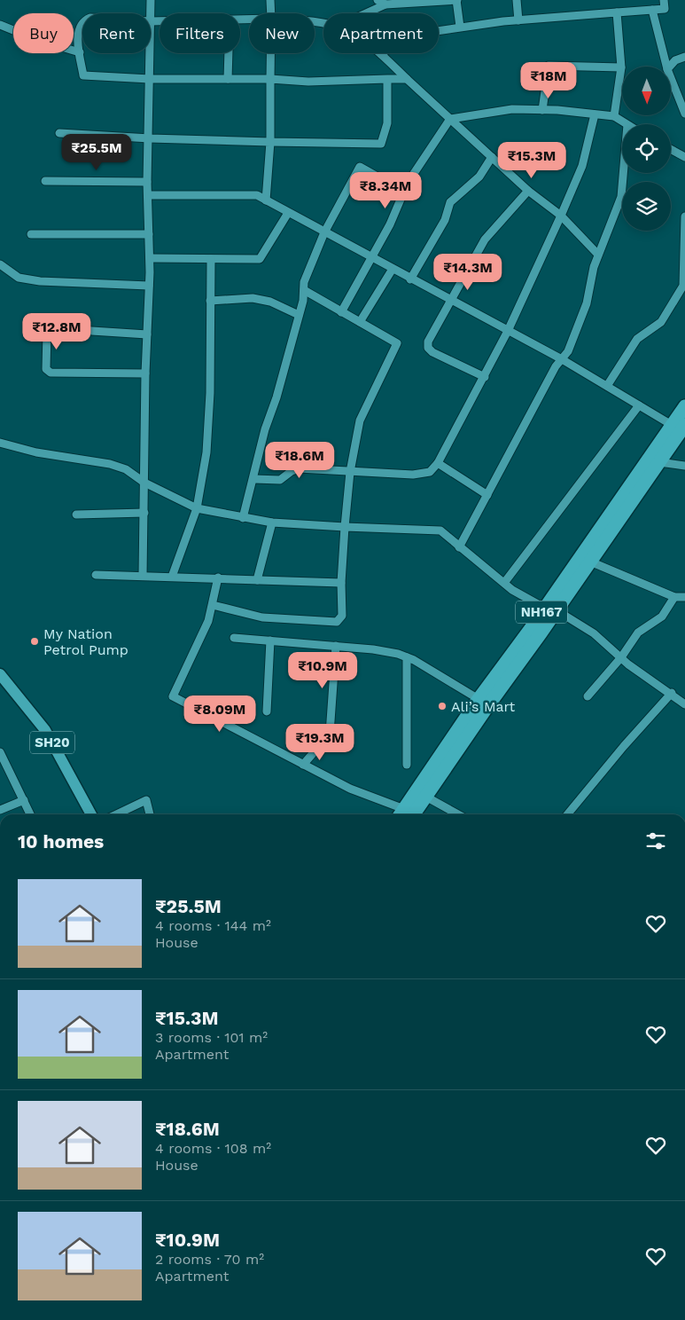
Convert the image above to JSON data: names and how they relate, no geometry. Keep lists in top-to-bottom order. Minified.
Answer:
{"streets":{"highway":["NH167"],"main road":["SH20"]},"places":["My Nation Petrol Pump","Ali’s Mart"],"north":"bottom","page":{"chip":["Buy","Rent","Filters","New","Apartment"],"price":["₹18M","₹25.5M","₹15.3M","₹8.34M","₹14.3M","₹12.8M","₹18.6M","₹10.9M","₹8.09M","₹19.3M"],"heading":"10 homes","list":[{"name":"₹25.5M","note":"4 rooms · 144 m² · House"},{"name":"₹15.3M","note":"3 rooms · 101 m² · Apartment"},{"name":"₹18.6M","note":"4 rooms · 108 m² · House"},{"name":"₹10.9M","note":"2 rooms · 70 m² · Apartment"}]}}
